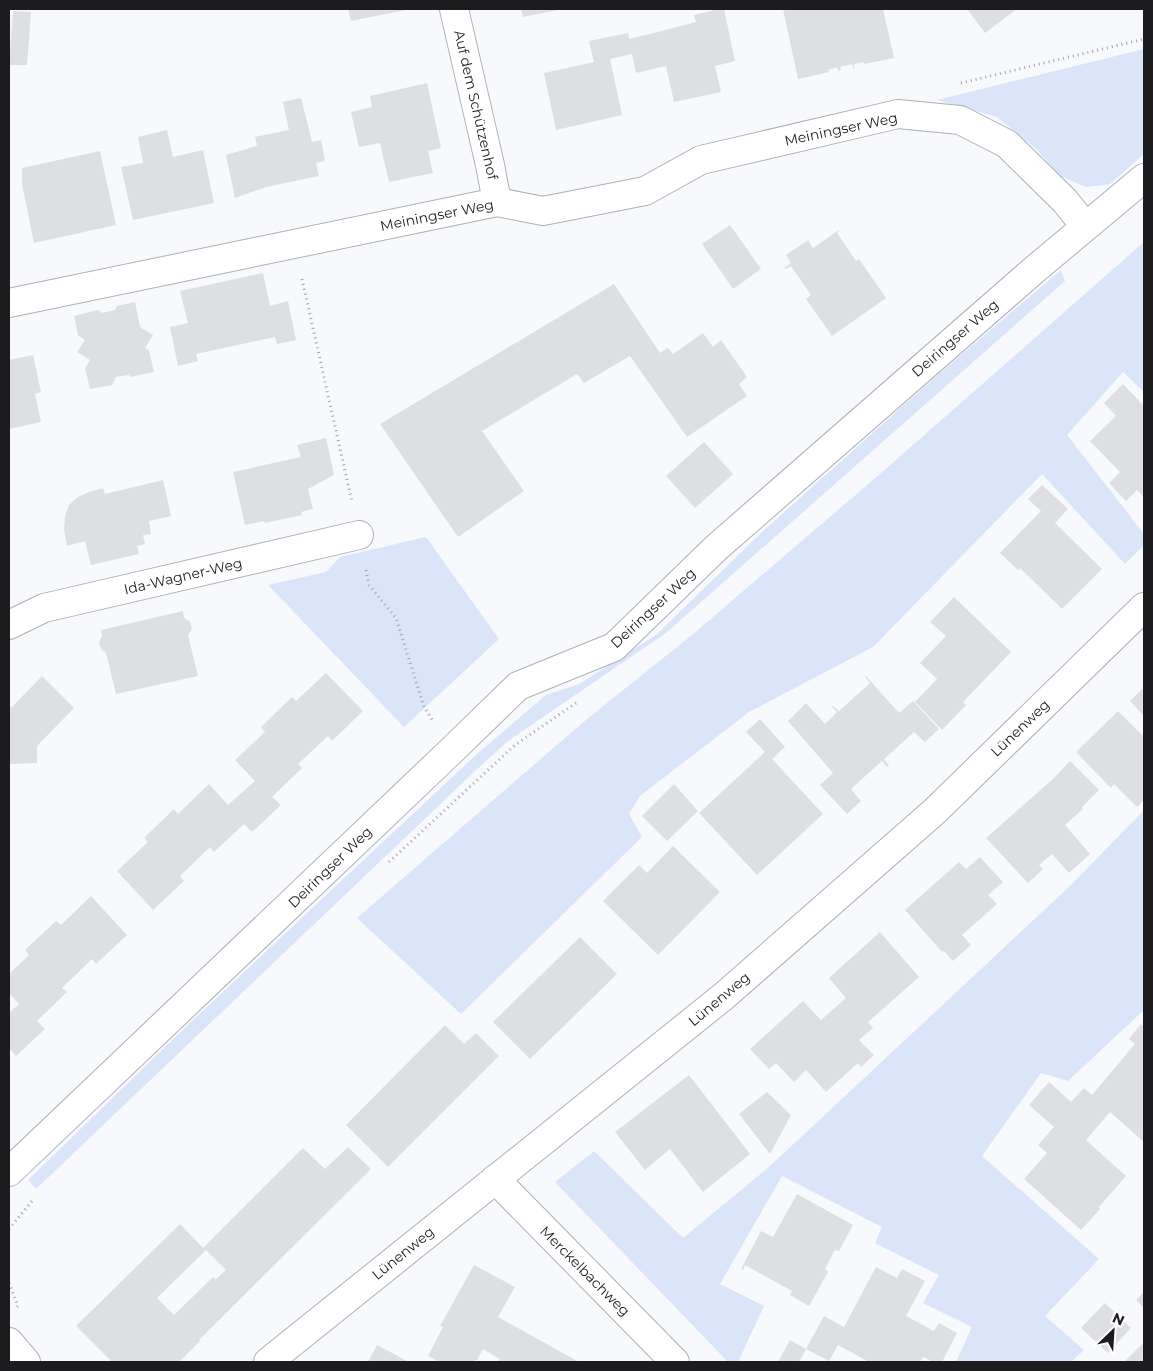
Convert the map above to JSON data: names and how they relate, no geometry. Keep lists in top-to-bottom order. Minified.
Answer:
{"streets":{"street":["Auf dem Schützenhof","Meiningser Weg","Deiringser Weg","Ida-Wagner-Weg","Lünenweg","Merckelbachweg"]},"crossings":[["Auf dem Schützenhof","Meiningser Weg"],["Meiningser Weg","Deiringser Weg"],["Lünenweg","Merckelbachweg"]],"north":"top right"}
